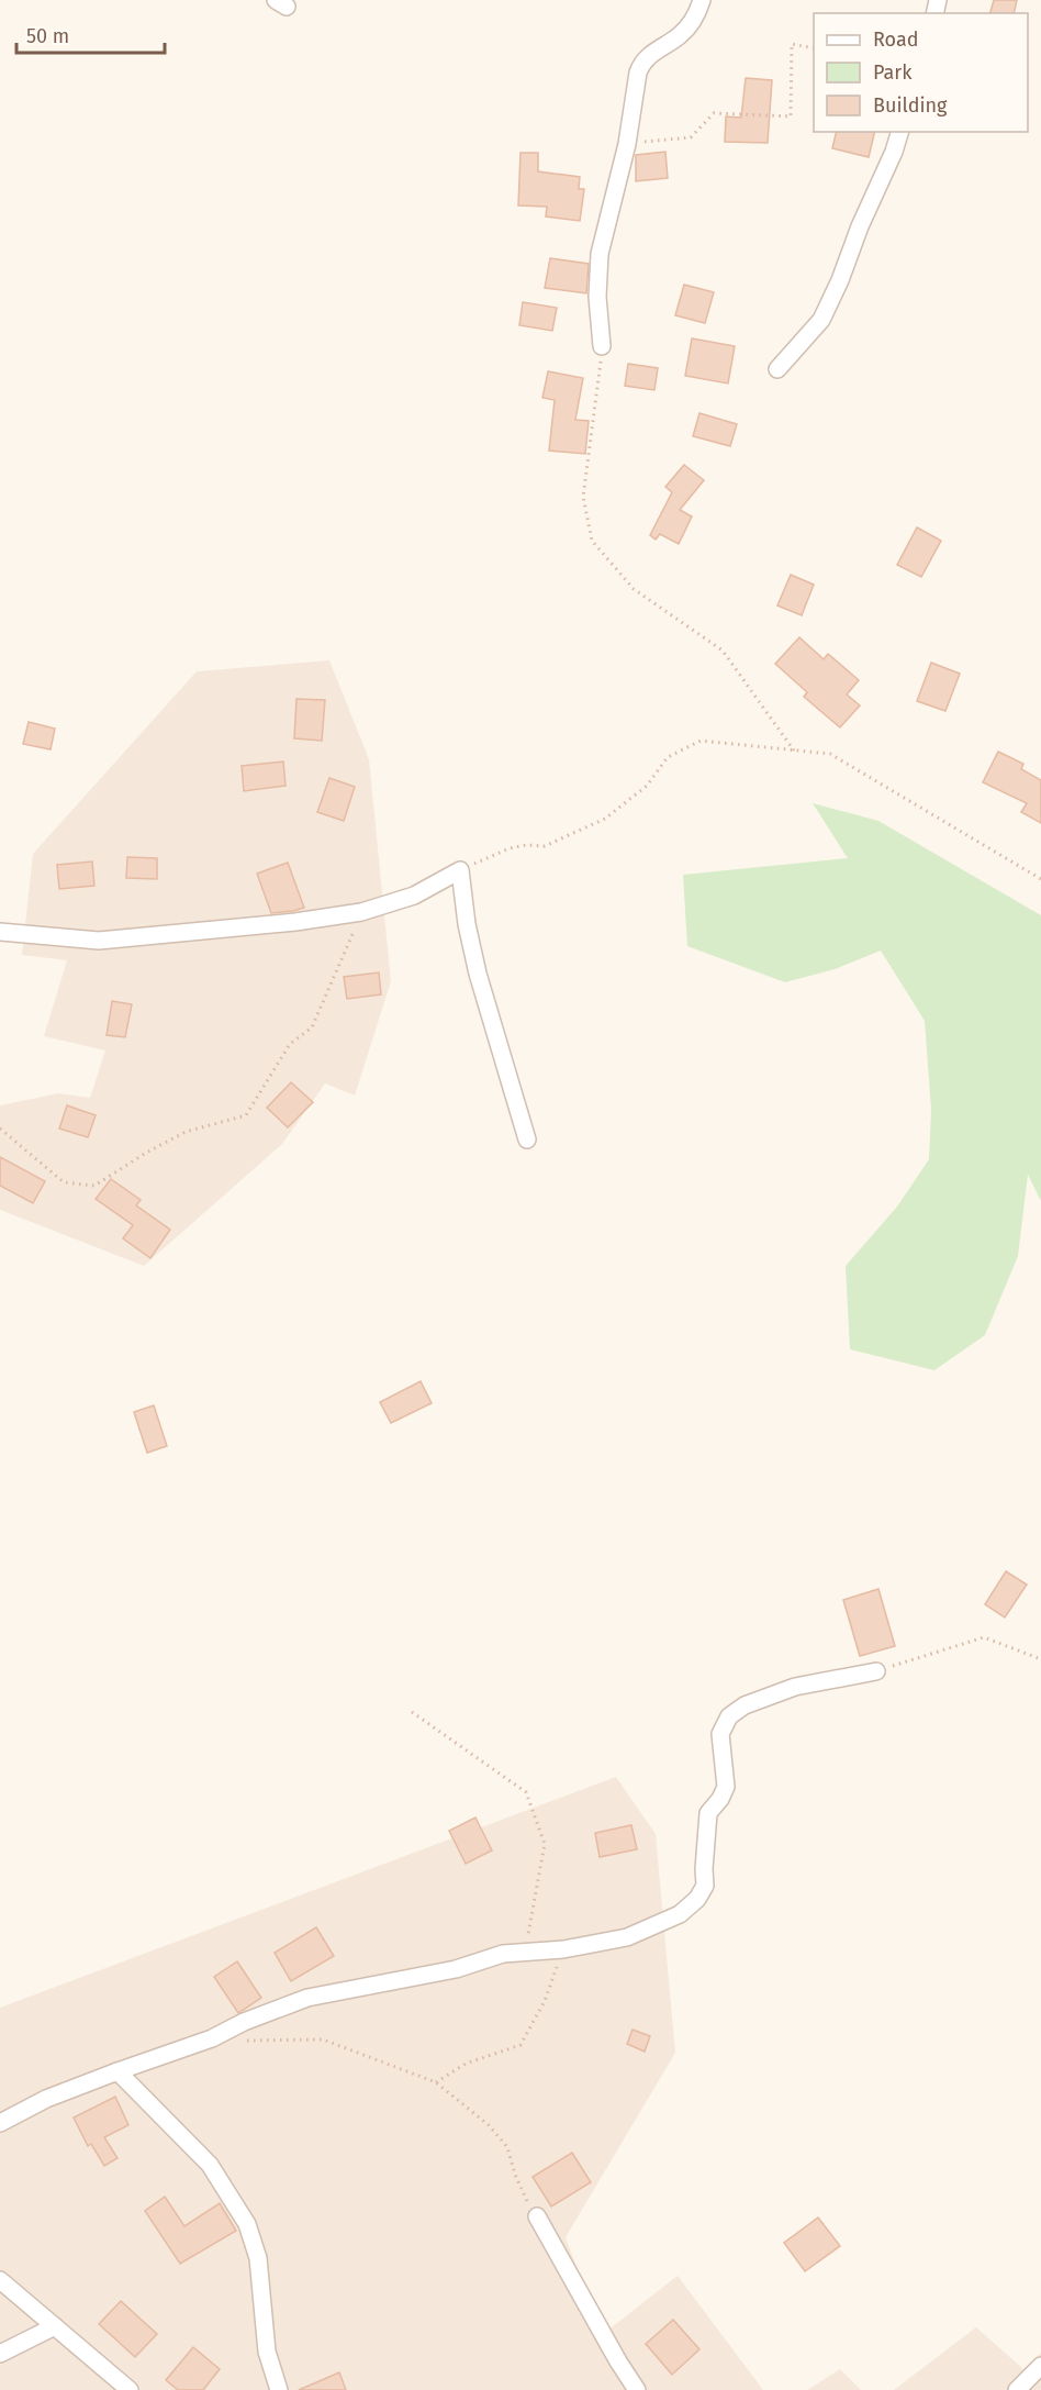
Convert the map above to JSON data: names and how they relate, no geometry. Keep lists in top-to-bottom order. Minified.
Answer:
{"legend":["Road","Park","Building"],"scale_bar":"50 m"}
